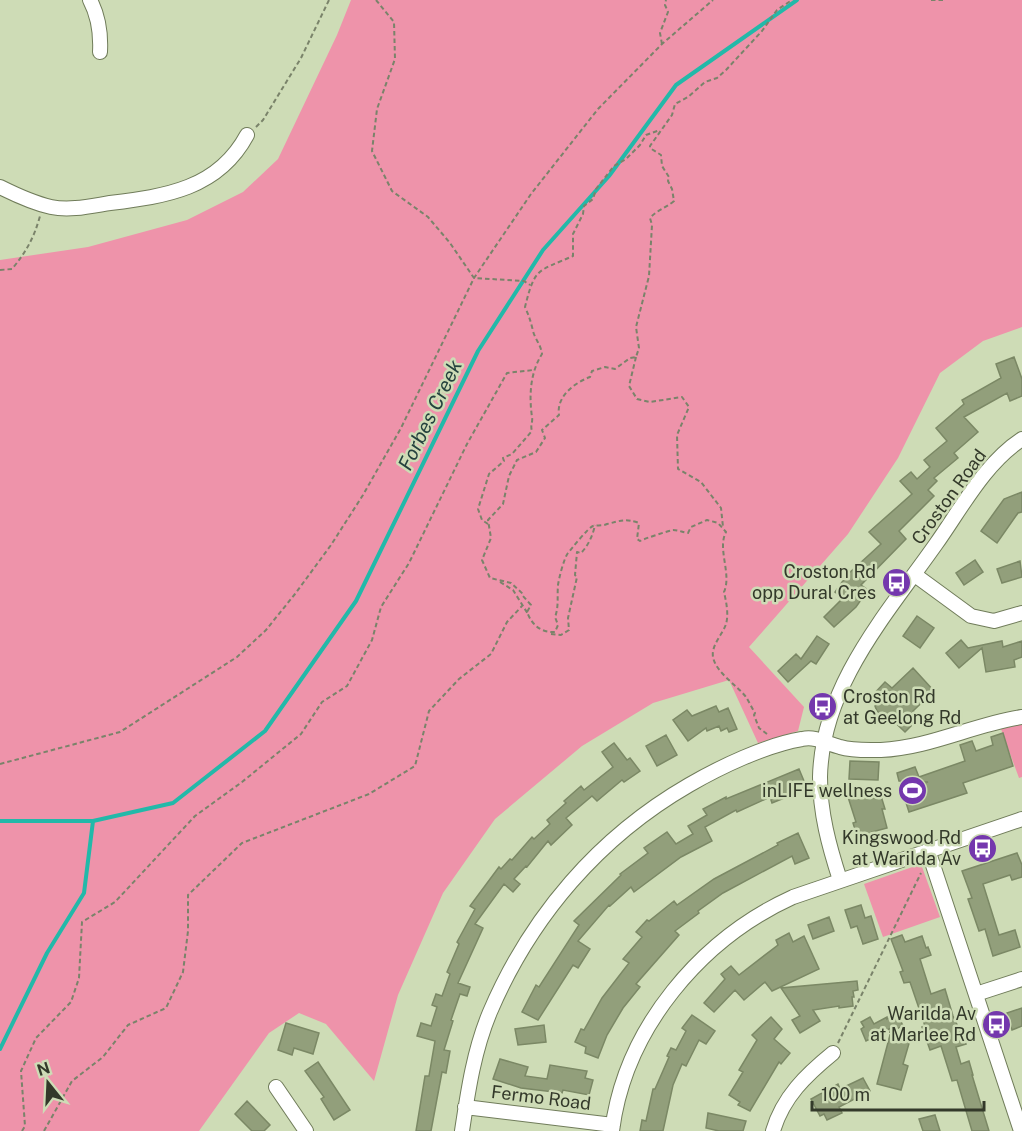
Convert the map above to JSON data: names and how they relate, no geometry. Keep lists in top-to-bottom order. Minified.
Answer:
{"streets":{"street":["Croston Road","Fermo Road"]},"water":["Forbes Creek"],"places":{"bus stop":["Croston Rd opp Dural Cres","Croston Rd at Geelong Rd","Kingswood Rd at Warilda Av","Warilda Av at Marlee Rd"],"sports":["inLIFE wellness"]},"scale_bar":"100 m","north":"top"}
